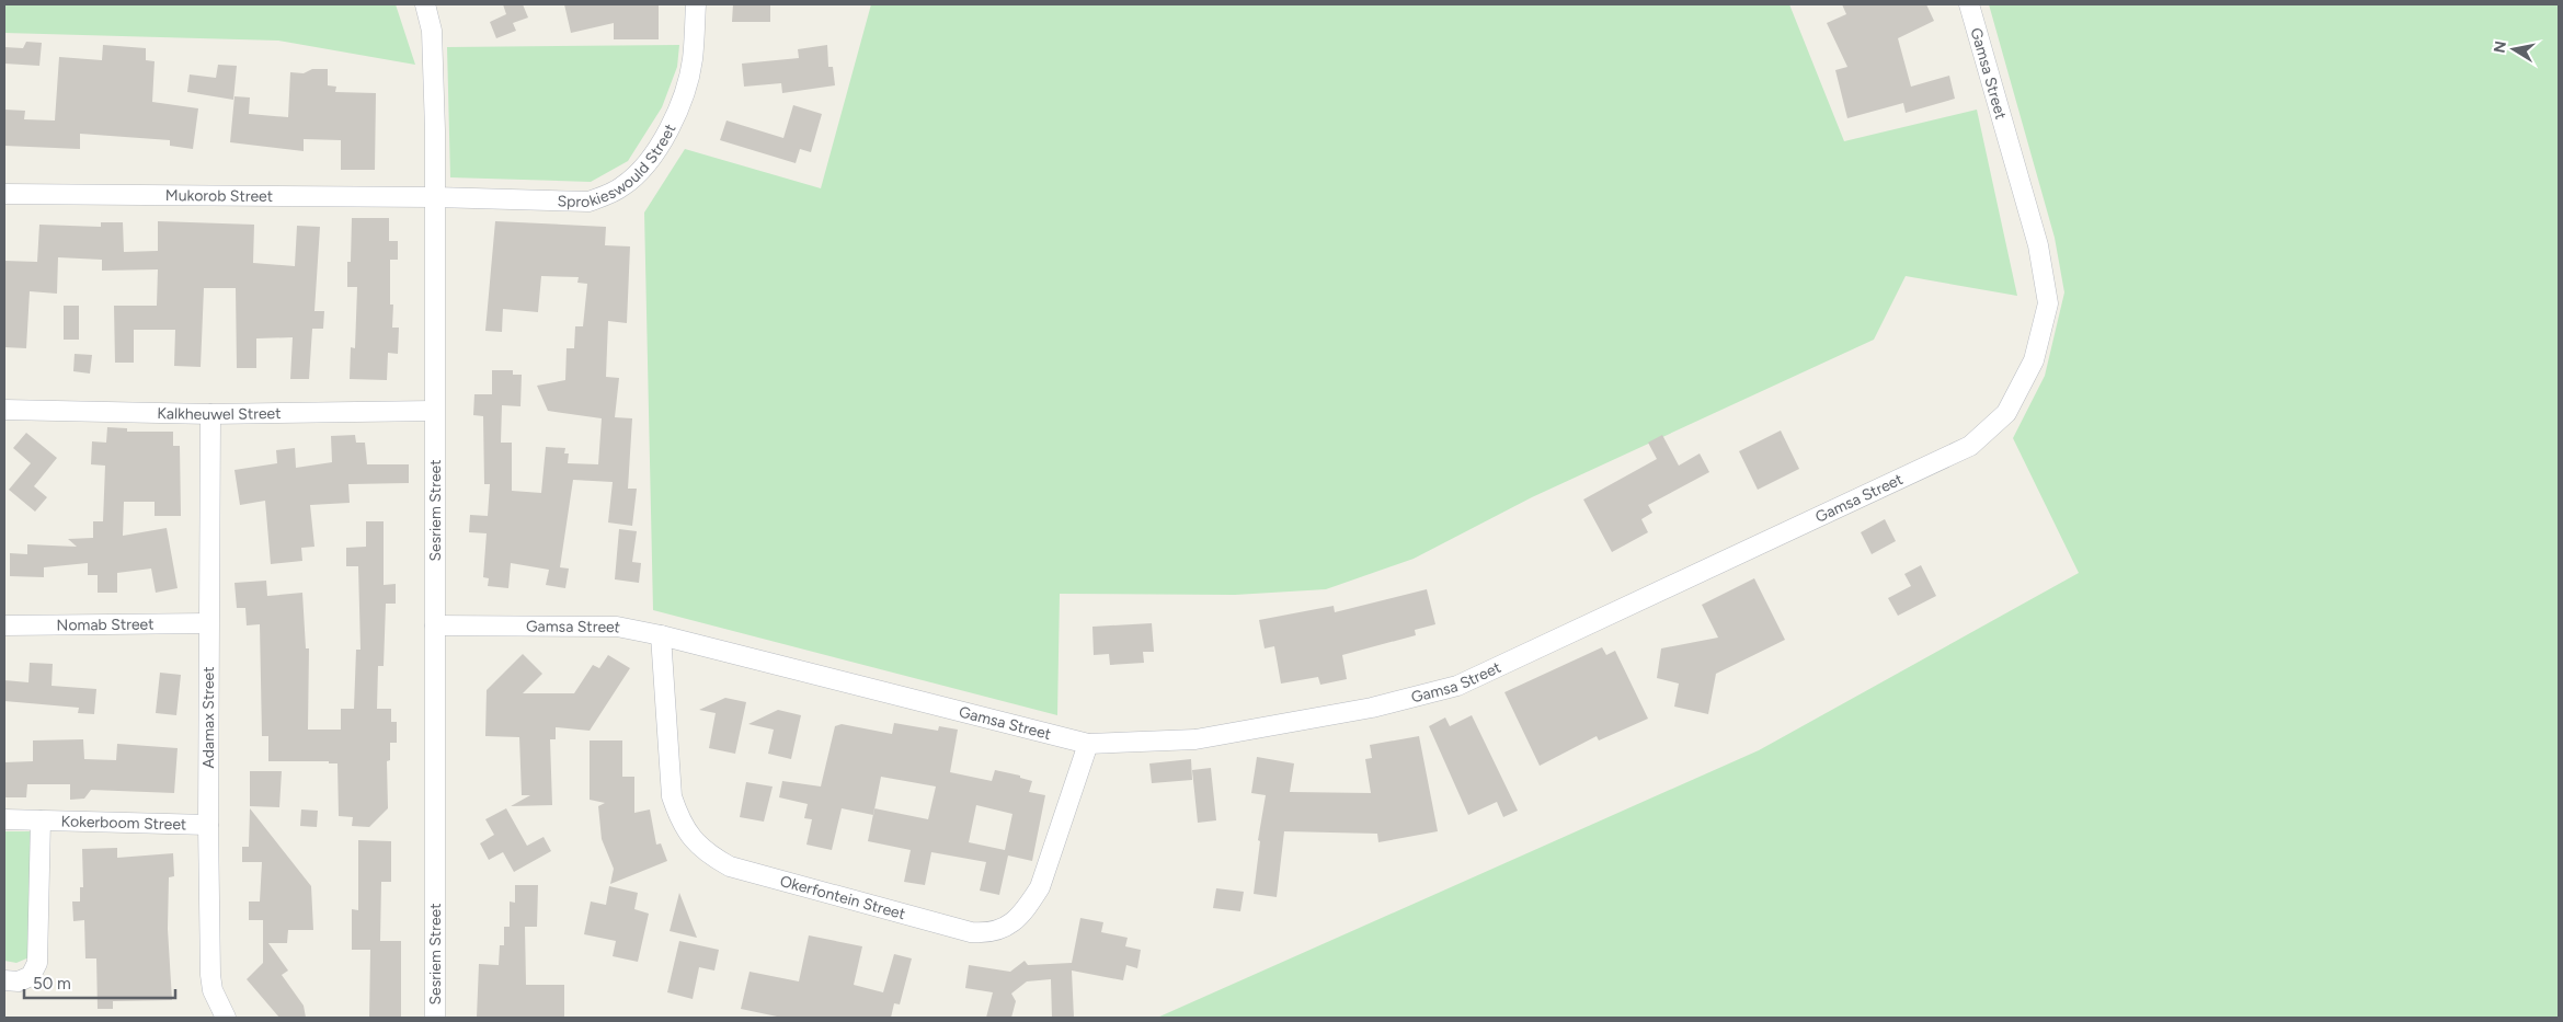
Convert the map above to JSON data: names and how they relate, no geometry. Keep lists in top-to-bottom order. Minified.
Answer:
{"streets":{"street":["Gamsa Street","Sprokieswould Street","Mukorob Street","Kalkheuwel Street","Sesriem Street","Nomab Street","Adamax Street","Kokerboom Street","Okerfontein Street"]},"crossings":[["Gamsa Street","Sesriem Street"],["Gamsa Street","Okerfontein Street"],["Sprokieswould Street","Mukorob Street"],["Sprokieswould Street","Sesriem Street"],["Mukorob Street","Sesriem Street"],["Kalkheuwel Street","Sesriem Street"],["Kalkheuwel Street","Adamax Street"],["Nomab Street","Adamax Street"],["Adamax Street","Kokerboom Street"]],"scale_bar":"50 m","north":"left"}
